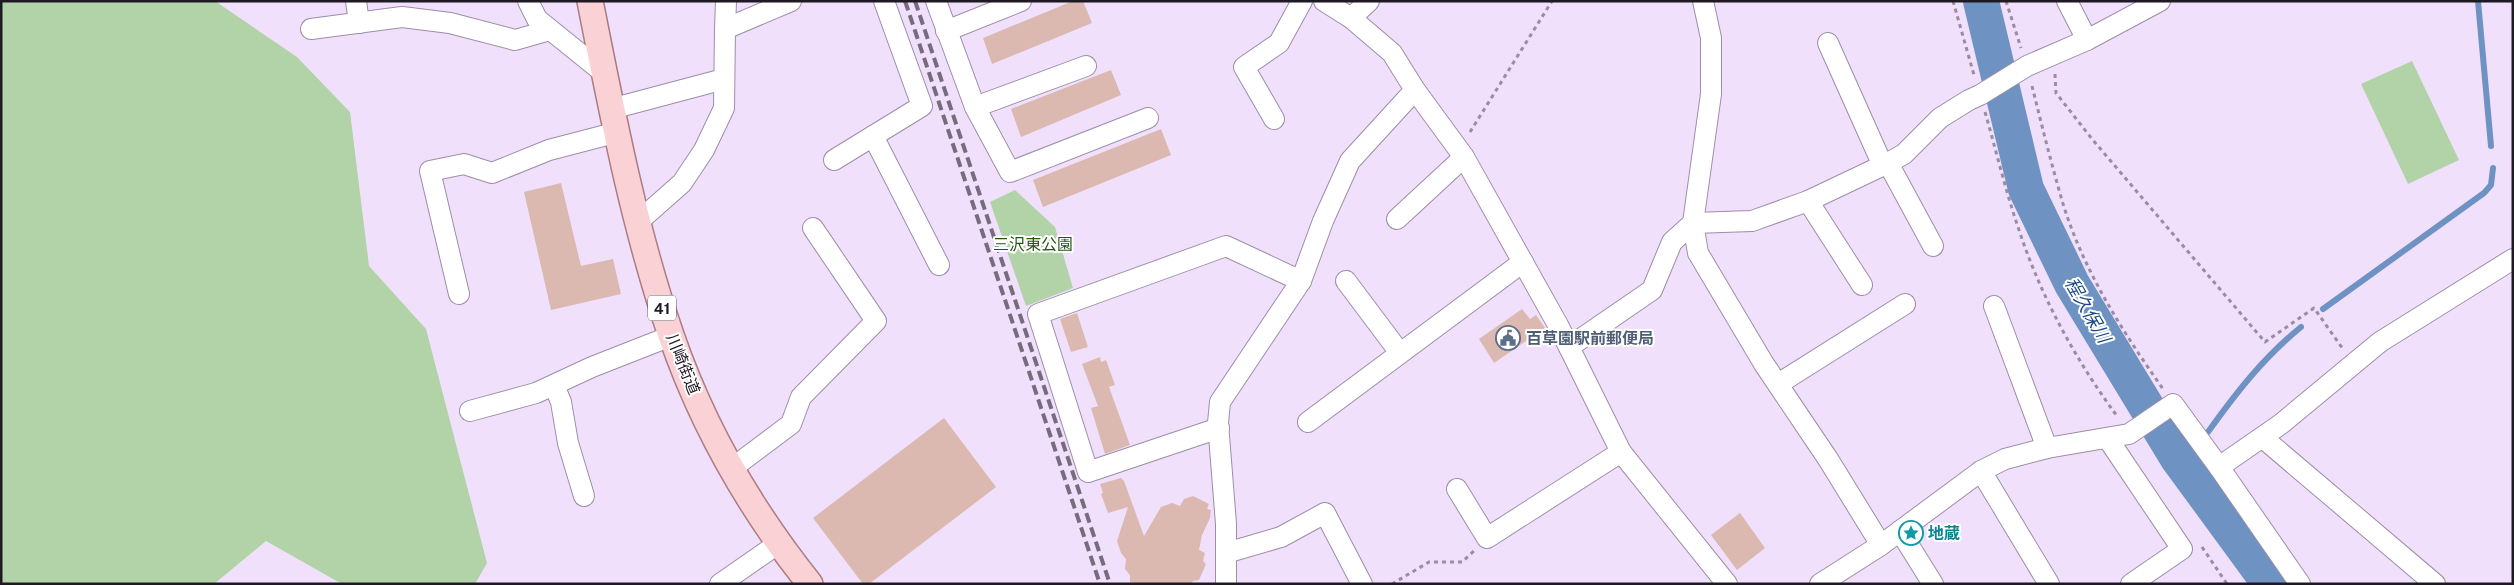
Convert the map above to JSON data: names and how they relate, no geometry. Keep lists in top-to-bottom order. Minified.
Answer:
{"streets":{"main road":["41","川崎街道"]},"water":["程久保川"],"parks":["三沢東公園"],"places":{"public building":["百草園駅前郵便局"],"place":["地蔵"]}}
